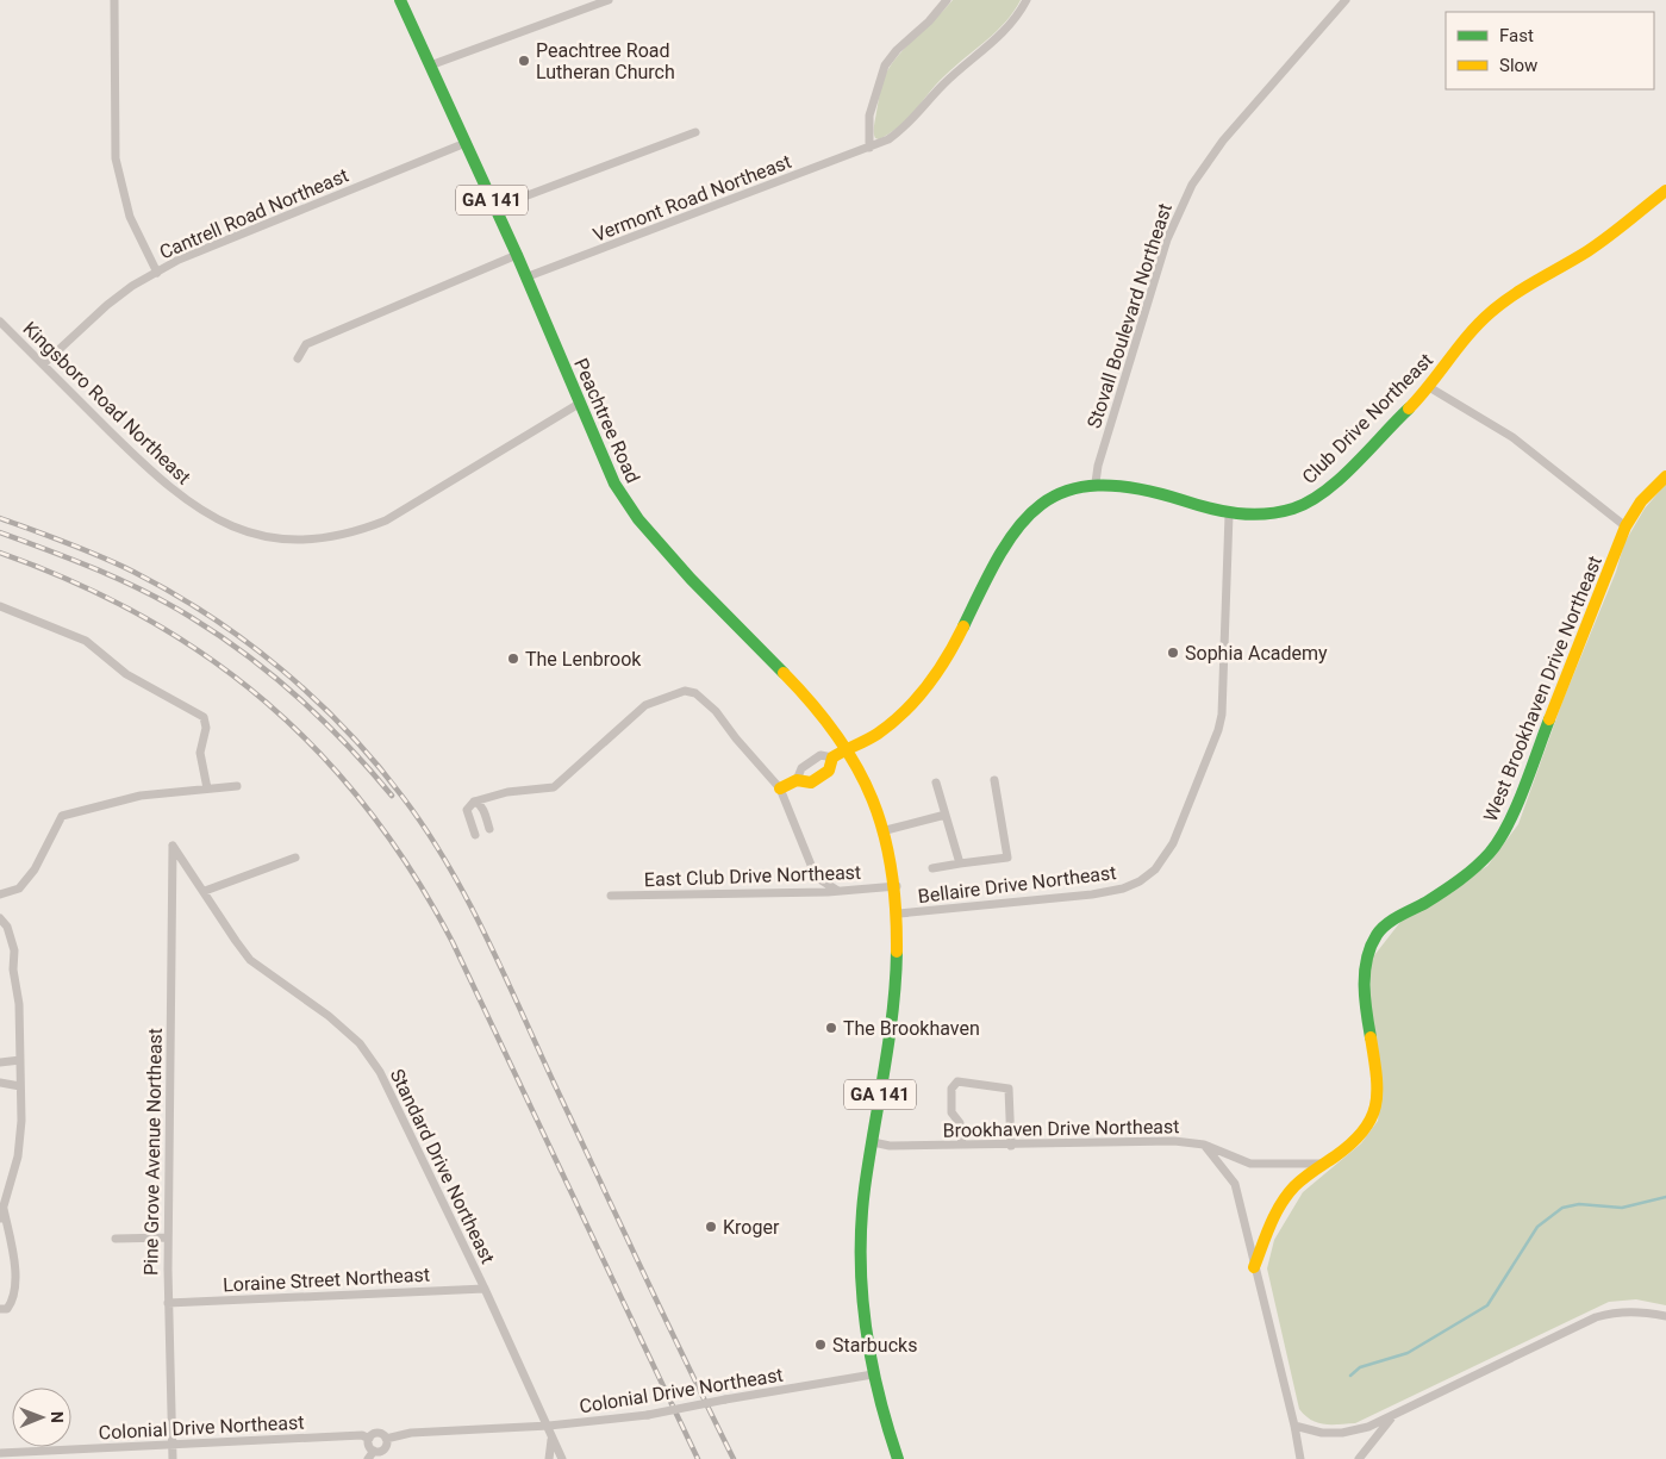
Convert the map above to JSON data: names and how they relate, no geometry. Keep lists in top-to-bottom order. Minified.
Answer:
{"streets":{"main road":["GA 141","Club Drive Northeast","Peachtree Road","West Brookhaven Drive Northeast"],"street":["Vermont Road Northeast","Cantrell Road Northeast","Stovall Boulevard Northeast","Kingsboro Road Northeast","East Club Drive Northeast","Bellaire Drive Northeast","Brookhaven Drive Northeast","Pine Grove Avenue Northeast","Standard Drive Northeast","Loraine Street Northeast","Colonial Drive Northeast"]},"crossings":[["Vermont Road Northeast","Peachtree Road"],["GA 141","Peachtree Road"],["GA 141","East Club Drive Northeast"],["GA 141","Bellaire Drive Northeast"],["GA 141","Brookhaven Drive Northeast"],["GA 141","Colonial Drive Northeast"],["Cantrell Road Northeast","Kingsboro Road Northeast"],["Cantrell Road Northeast","Peachtree Road"],["Stovall Boulevard Northeast","Club Drive Northeast"],["Kingsboro Road Northeast","Peachtree Road"],["Club Drive Northeast","Peachtree Road"],["Club Drive Northeast","Bellaire Drive Northeast"],["West Brookhaven Drive Northeast","Brookhaven Drive Northeast"],["Pine Grove Avenue Northeast","Standard Drive Northeast"],["Pine Grove Avenue Northeast","Loraine Street Northeast"],["Pine Grove Avenue Northeast","Colonial Drive Northeast"],["Standard Drive Northeast","Loraine Street Northeast"],["Standard Drive Northeast","Colonial Drive Northeast"]],"places":["Peachtree Road Lutheran Church","Sophia Academy","The Lenbrook","The Brookhaven","Kroger","Starbucks"],"legend":["Fast","Slow"],"north":"right"}
